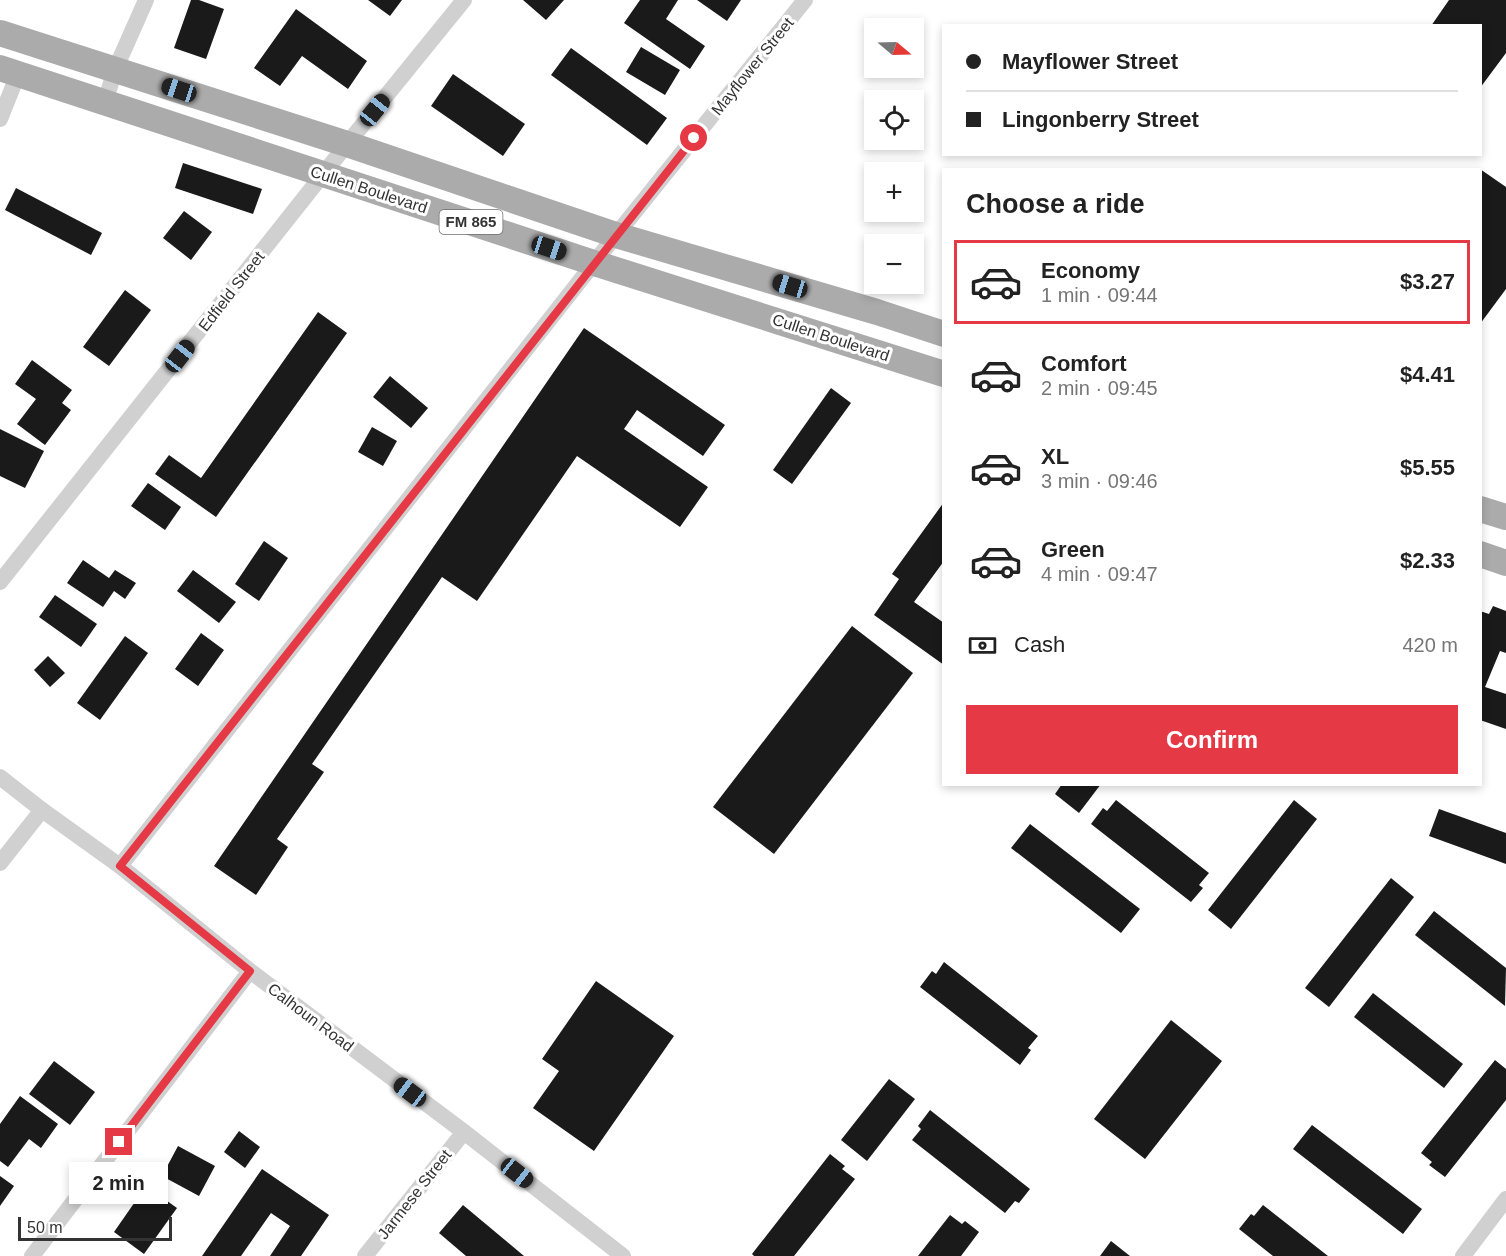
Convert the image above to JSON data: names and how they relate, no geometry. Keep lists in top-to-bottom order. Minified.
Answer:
{"streets":{"main road":["Cullen Boulevard","FM 865"],"street":["Mayflower Street","Edfield Street","Calhoun Road","Jarmese Street"]},"crossings":[["Mayflower Street","Cullen Boulevard"],["Mayflower Street","FM 865"],["Mayflower Street","Calhoun Road"],["Cullen Boulevard","Edfield Street"],["FM 865","Edfield Street"],["Calhoun Road","Jarmese Street"]],"scale_bar":"50 m","north":"right","page":{"map_buttons":["+","−"],"banner":["Mayflower Street","Lingonberry Street"],"heading":"Choose a ride","list":[{"name":"Economy","note":"1 min · 09:44","value":"$3.27"},{"name":"Comfort","note":"2 min · 09:45","value":"$4.41"},{"name":"XL","note":"3 min · 09:46","value":"$5.55"},{"name":"Green","note":"4 min · 09:47","value":"$2.33"}],"pay":["Cash","420 m"],"buttons":"Confirm","bubble":"2 min","scale":"50 m"}}
